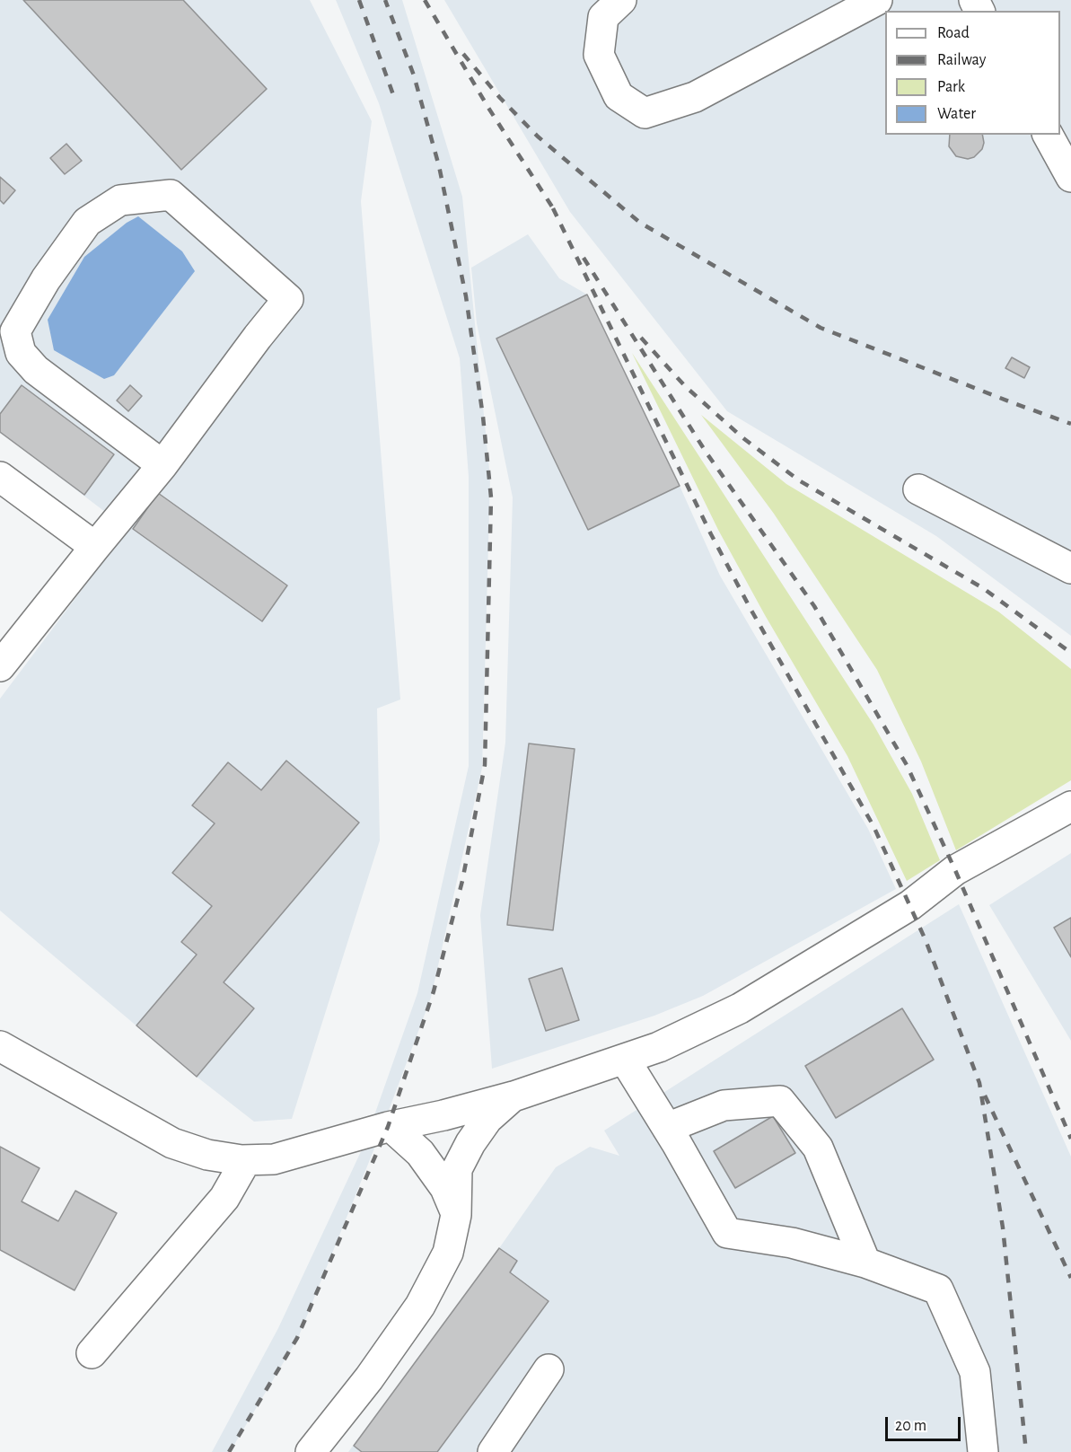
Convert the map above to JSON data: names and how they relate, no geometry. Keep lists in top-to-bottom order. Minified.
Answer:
{"legend":["Road","Railway","Park","Water"],"scale_bar":"20 m"}
